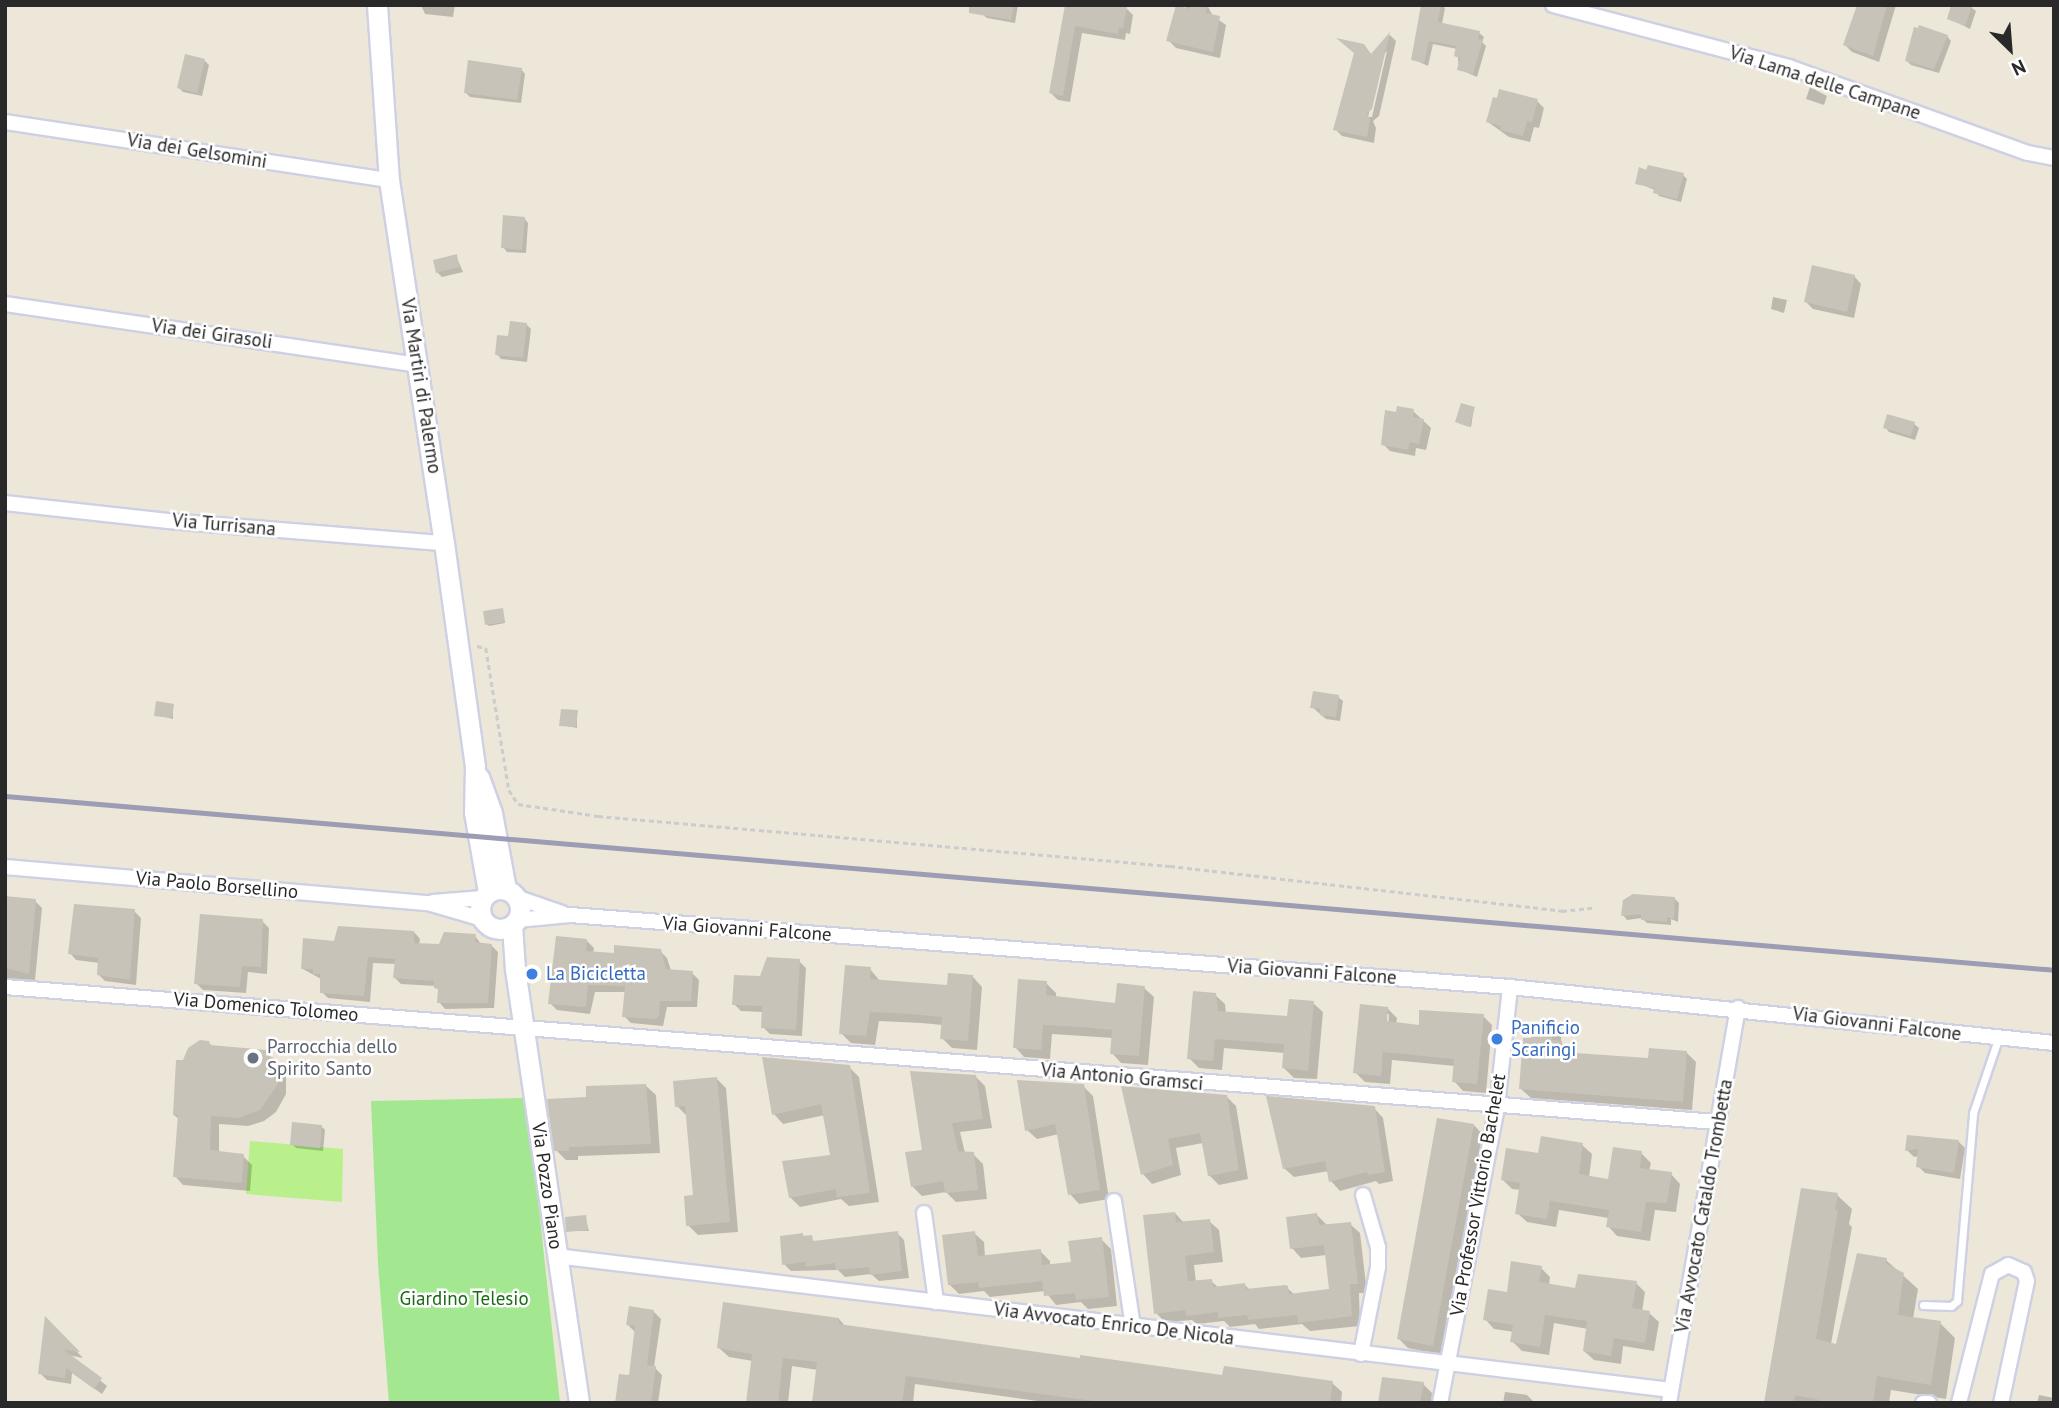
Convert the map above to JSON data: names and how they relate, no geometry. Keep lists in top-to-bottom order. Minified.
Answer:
{"streets":{"street":["Via Lama delle Campane","Via dei Gelsomini","Via dei Girasoli","Via Martiri di Palermo","Via Turrisana","Via Paolo Borsellino","Via Giovanni Falcone","Via Domenico Tolomeo","Via Antonio Gramsci","Via Pozzo Piano","Via Professor Vittorio Bachelet","Via Avvocato Cataldo Trombetta","Via Avvocato Enrico De Nicola"]},"crossings":[["Via dei Gelsomini","Via Martiri di Palermo"],["Via dei Girasoli","Via Martiri di Palermo"],["Via Martiri di Palermo","Via Turrisana"],["Via Martiri di Palermo","Via Pozzo Piano"],["Via Paolo Borsellino","Via Giovanni Falcone"],["Via Paolo Borsellino","Via Pozzo Piano"],["Via Giovanni Falcone","Via Pozzo Piano"],["Via Giovanni Falcone","Via Professor Vittorio Bachelet"],["Via Giovanni Falcone","Via Avvocato Cataldo Trombetta"],["Via Domenico Tolomeo","Via Antonio Gramsci"],["Via Domenico Tolomeo","Via Pozzo Piano"],["Via Antonio Gramsci","Via Pozzo Piano"],["Via Antonio Gramsci","Via Professor Vittorio Bachelet"],["Via Antonio Gramsci","Via Avvocato Cataldo Trombetta"],["Via Pozzo Piano","Via Avvocato Enrico De Nicola"],["Via Professor Vittorio Bachelet","Via Avvocato Enrico De Nicola"],["Via Avvocato Cataldo Trombetta","Via Avvocato Enrico De Nicola"]],"parks":["Giardino Telesio"],"places":["La Bicicletta","Panificio Scaringi","Parrocchia dello Spirito Santo"],"north":"bottom right"}
